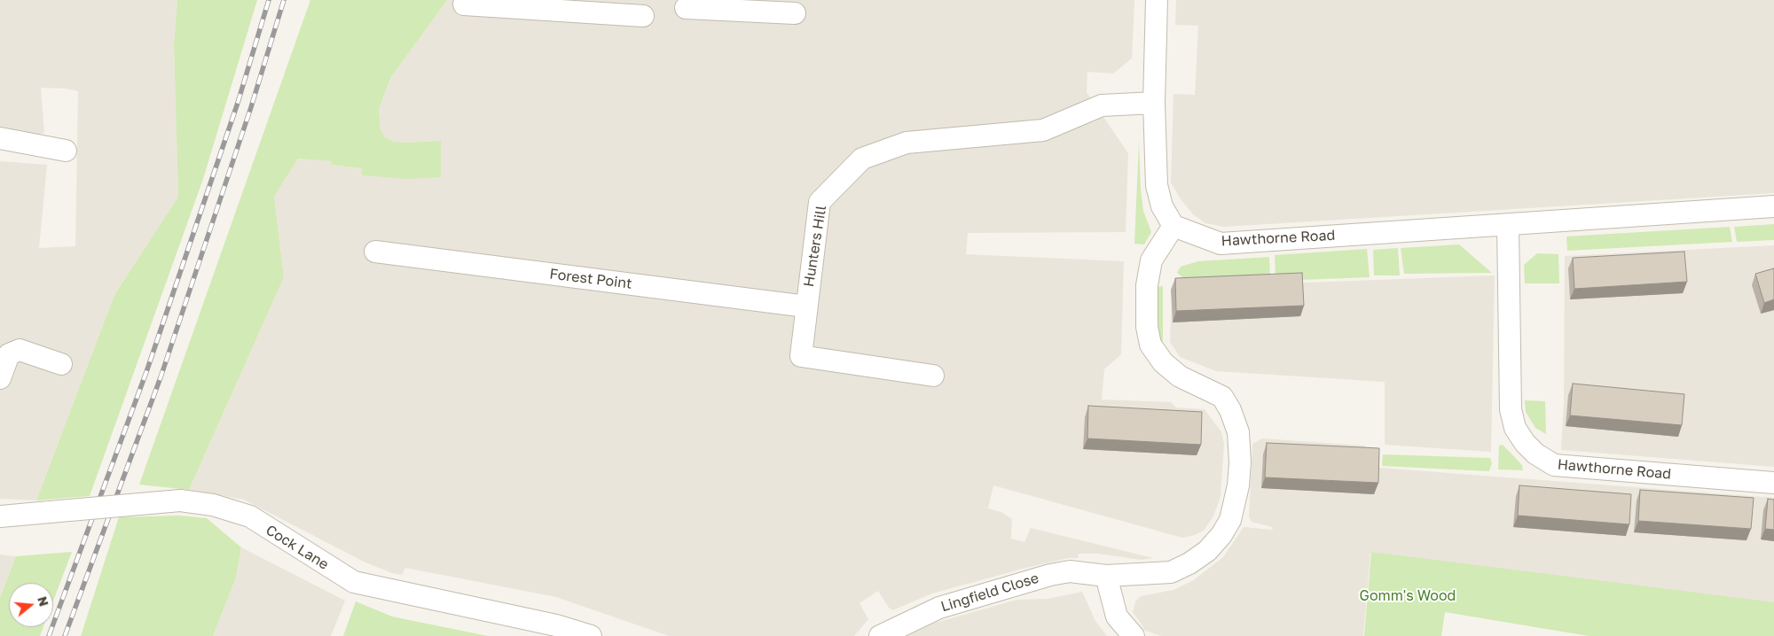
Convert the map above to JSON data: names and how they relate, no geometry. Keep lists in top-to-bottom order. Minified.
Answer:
{"streets":{"street":["Hawthorne Road","Hunters Hill","Forest Point","Cock Lane","Lingfield Close"]},"crossings":[["Hawthorne Road","Lingfield Close"],["Hunters Hill","Forest Point"]],"parks":["Gomm's Wood"],"north":"right"}
